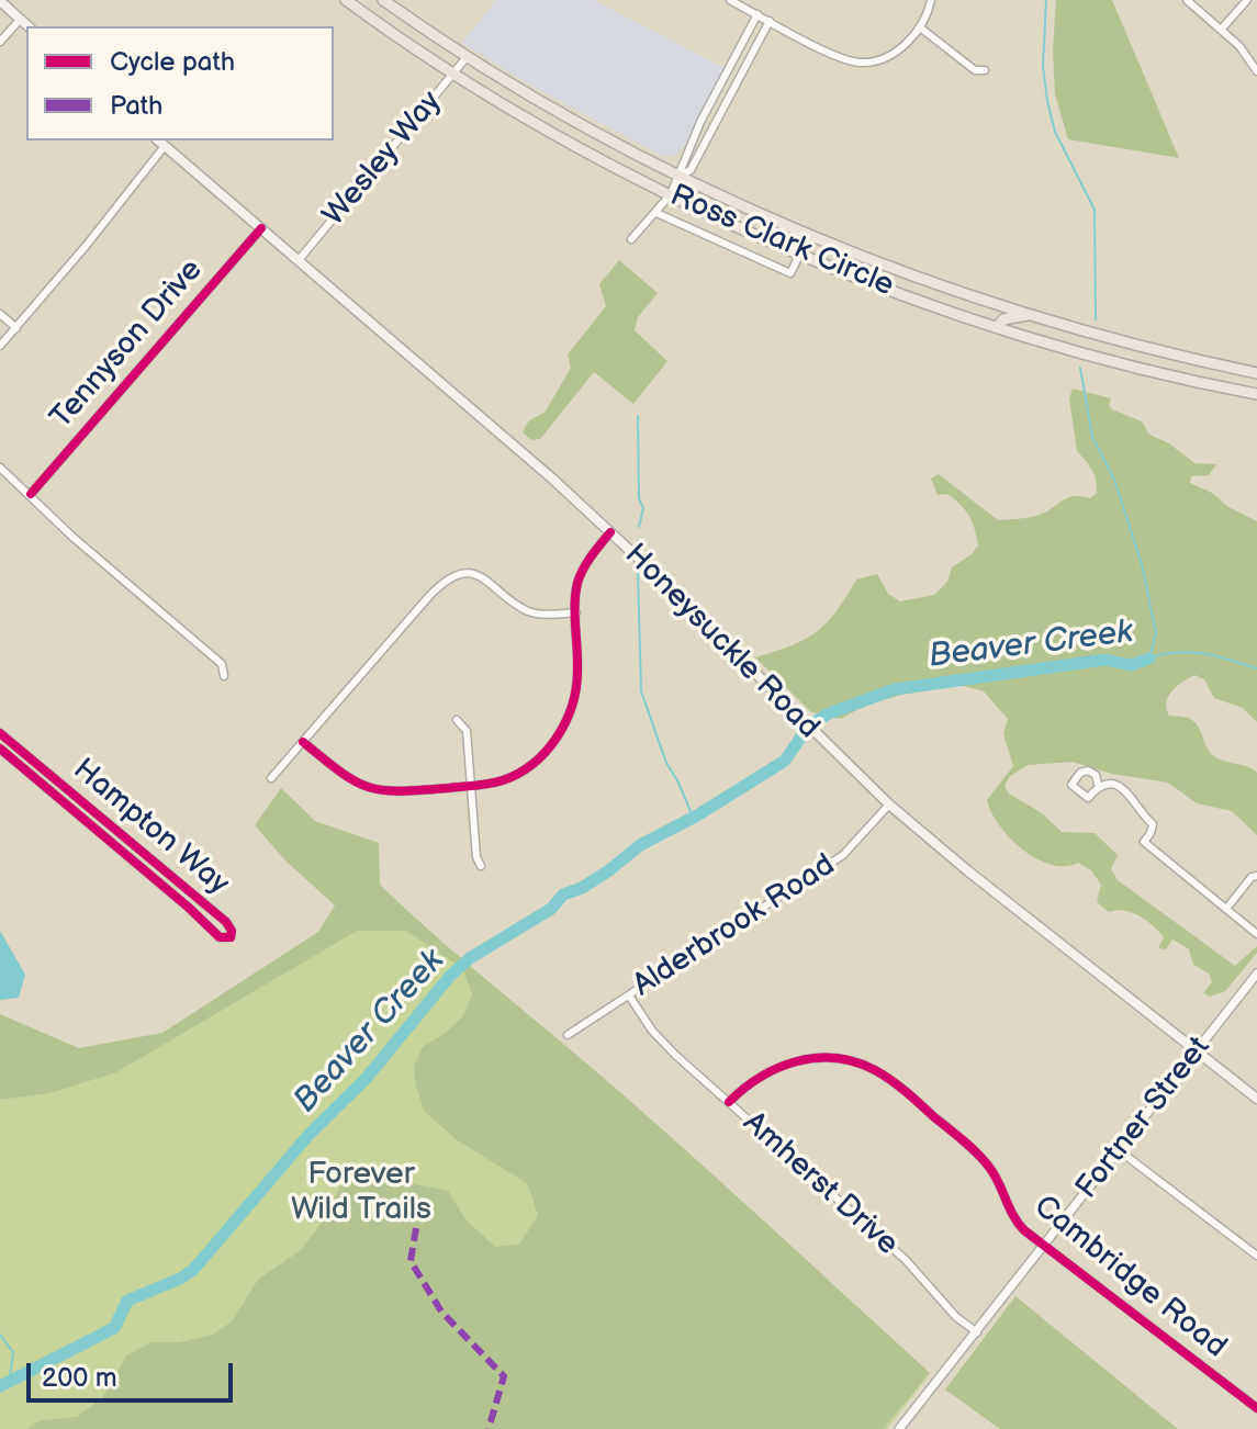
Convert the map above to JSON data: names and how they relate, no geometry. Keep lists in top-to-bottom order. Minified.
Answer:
{"streets":{"highway":["Ross Clark Circle"],"main road":["Honeysuckle Road"],"street":["Wesley Way","Tennyson Drive","Hampton Way","Alderbrook Road","Fortner Street","Amherst Drive","Cambridge Road"]},"crossings":[["Wesley Way","Ross Clark Circle"],["Wesley Way","Honeysuckle Road"],["Tennyson Drive","Honeysuckle Road"],["Honeysuckle Road","Alderbrook Road"],["Honeysuckle Road","Fortner Street"],["Alderbrook Road","Amherst Drive"],["Fortner Street","Amherst Drive"],["Fortner Street","Cambridge Road"],["Amherst Drive","Cambridge Road"]],"water":["Beaver Creek"],"parks":["Forever Wild Trails"],"legend":["Cycle path","Path"],"scale_bar":"200 m"}
